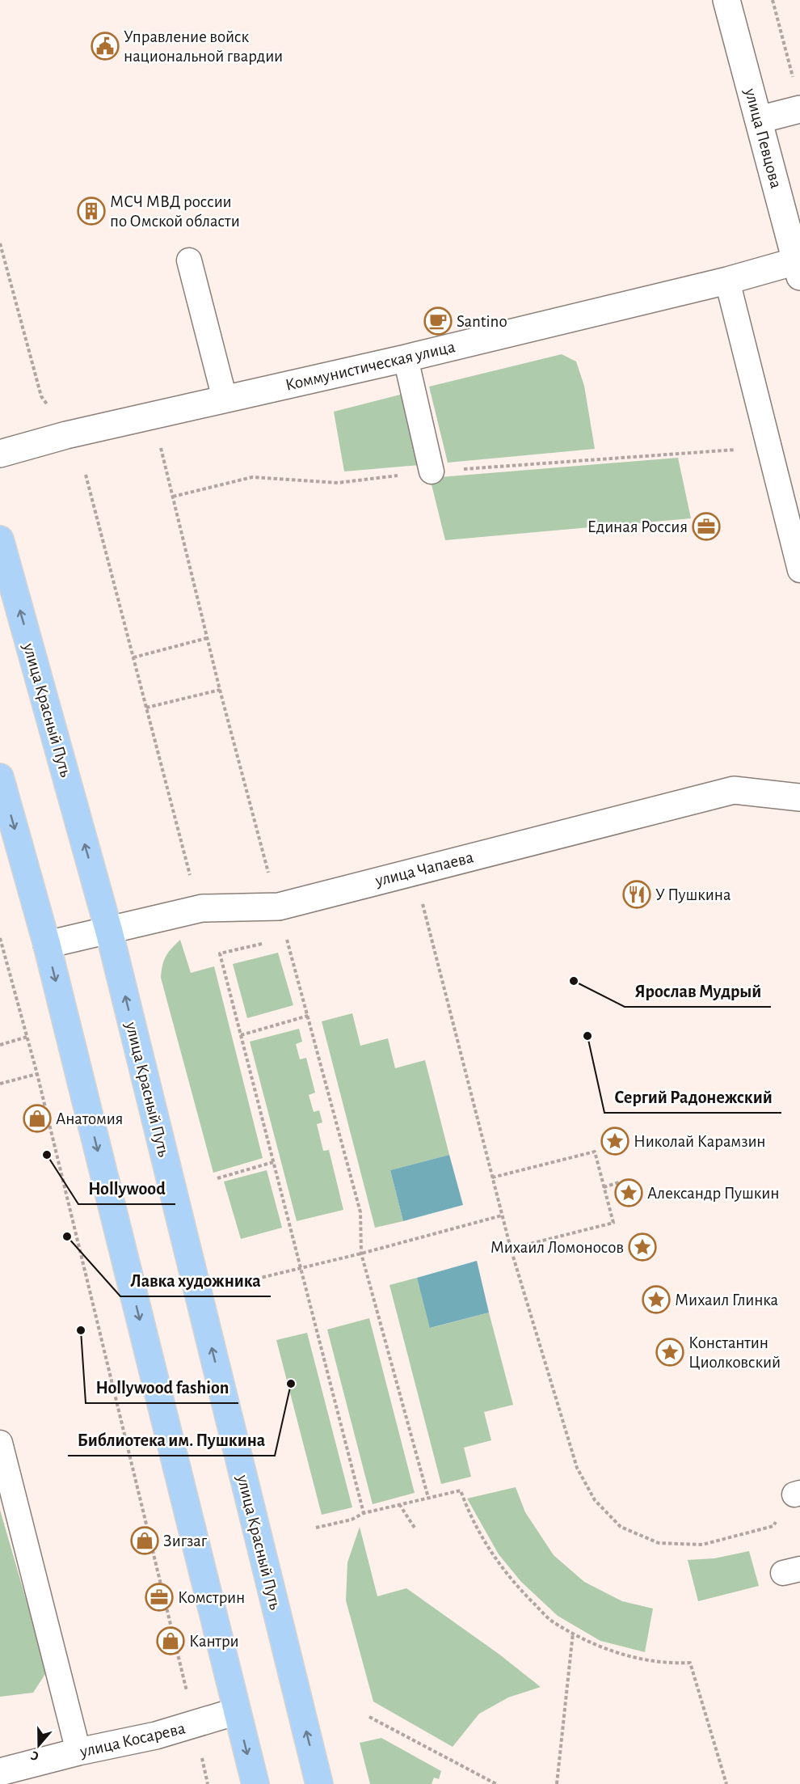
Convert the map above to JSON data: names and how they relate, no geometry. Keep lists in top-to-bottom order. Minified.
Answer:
{"streets":{"main road":["улица Красный Путь"],"street":["улица Певцова","Коммунистическая улица","улица Чапаева","улица Косарева"]},"crossings":[["улица Певцова","Коммунистическая улица"],["улица Красный Путь","улица Чапаева"]],"places":{"public building":["Управление войск национальной гвардии"],"building":["МСЧ МВД россии по Омской области"],"cafe":["Santino"],"office":["Единая Россия","Комстрин"],"restaurant":["У Пушкина"],"other":["Ярослав Мудрый","Сергий Радонежский","Hollywood","Лавка художника","Hollywood fashion","Библиотека им. Пушкина"],"shop":["Анатомия","Зигзаг","Кантри"],"place":["Николай Карамзин","Александр Пушкин","Михаил Ломоносов","Михаил Глинка","Константин Циолковский"]},"north":"bottom"}
